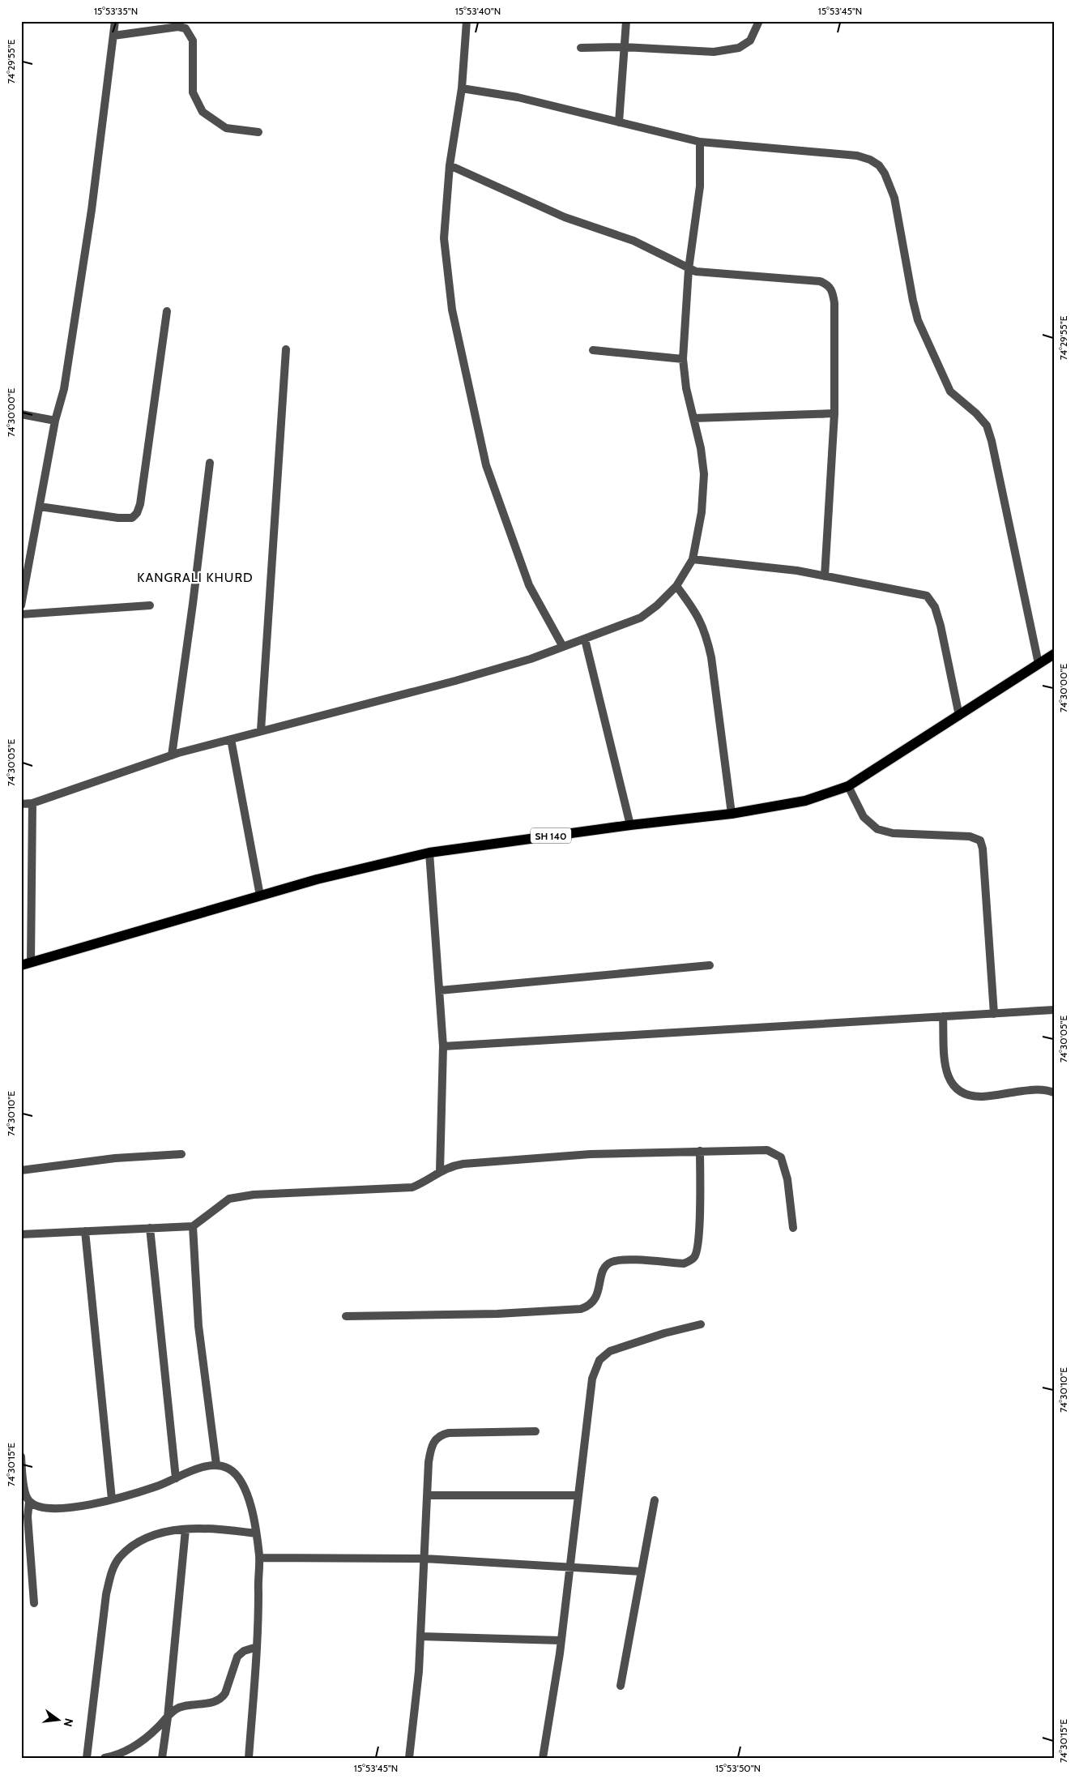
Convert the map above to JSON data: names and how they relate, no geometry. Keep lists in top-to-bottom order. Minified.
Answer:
{"streets":{"main road":["SH 140"]},"districts":["KANGRALI KHURD"],"north":"right","coordinates":["15°53'35\"N","15°53'40\"N","15°53'45\"N","74°29'55\"E","74°30'00\"E","74°30'05\"E","74°30'10\"E","74°30'15\"E","15°53'50\"N"]}
